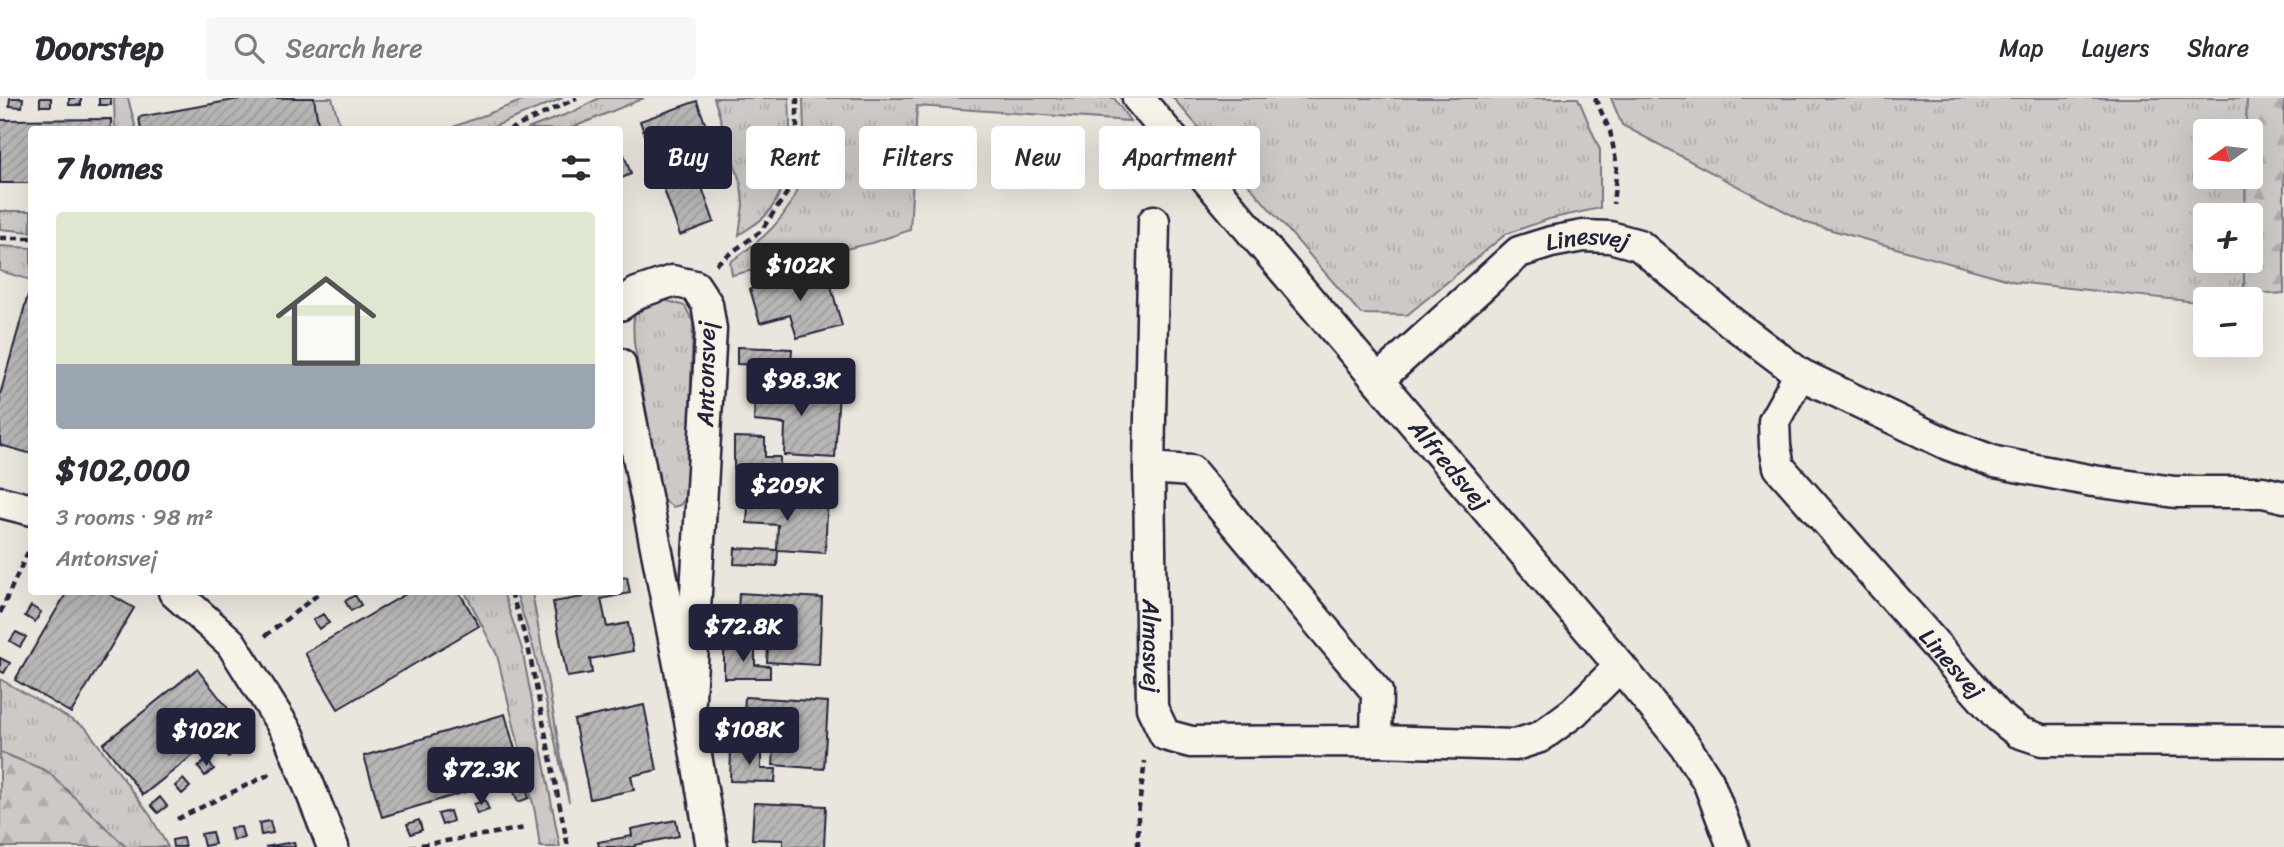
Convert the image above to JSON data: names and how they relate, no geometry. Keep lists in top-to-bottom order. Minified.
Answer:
{"streets":{"street":["Linesvej","Antonsvej","Alfredsvej","Almasvej"]},"crossings":[["Linesvej","Alfredsvej"]],"north":"left","page":{"header":"Doorstep","search":"Search here","nav":["Map","Layers","Share"],"map_buttons":["+","−"],"chip":["Buy","Rent","Filters","New","Apartment"],"heading":"7 homes","list":[{"name":"$102,000","note":"3 rooms · 98 m² · Antonsvej"}],"price":["$102K","$98.3K","$209K","$72.8K","$108K","$102K","$72.3K"]}}
